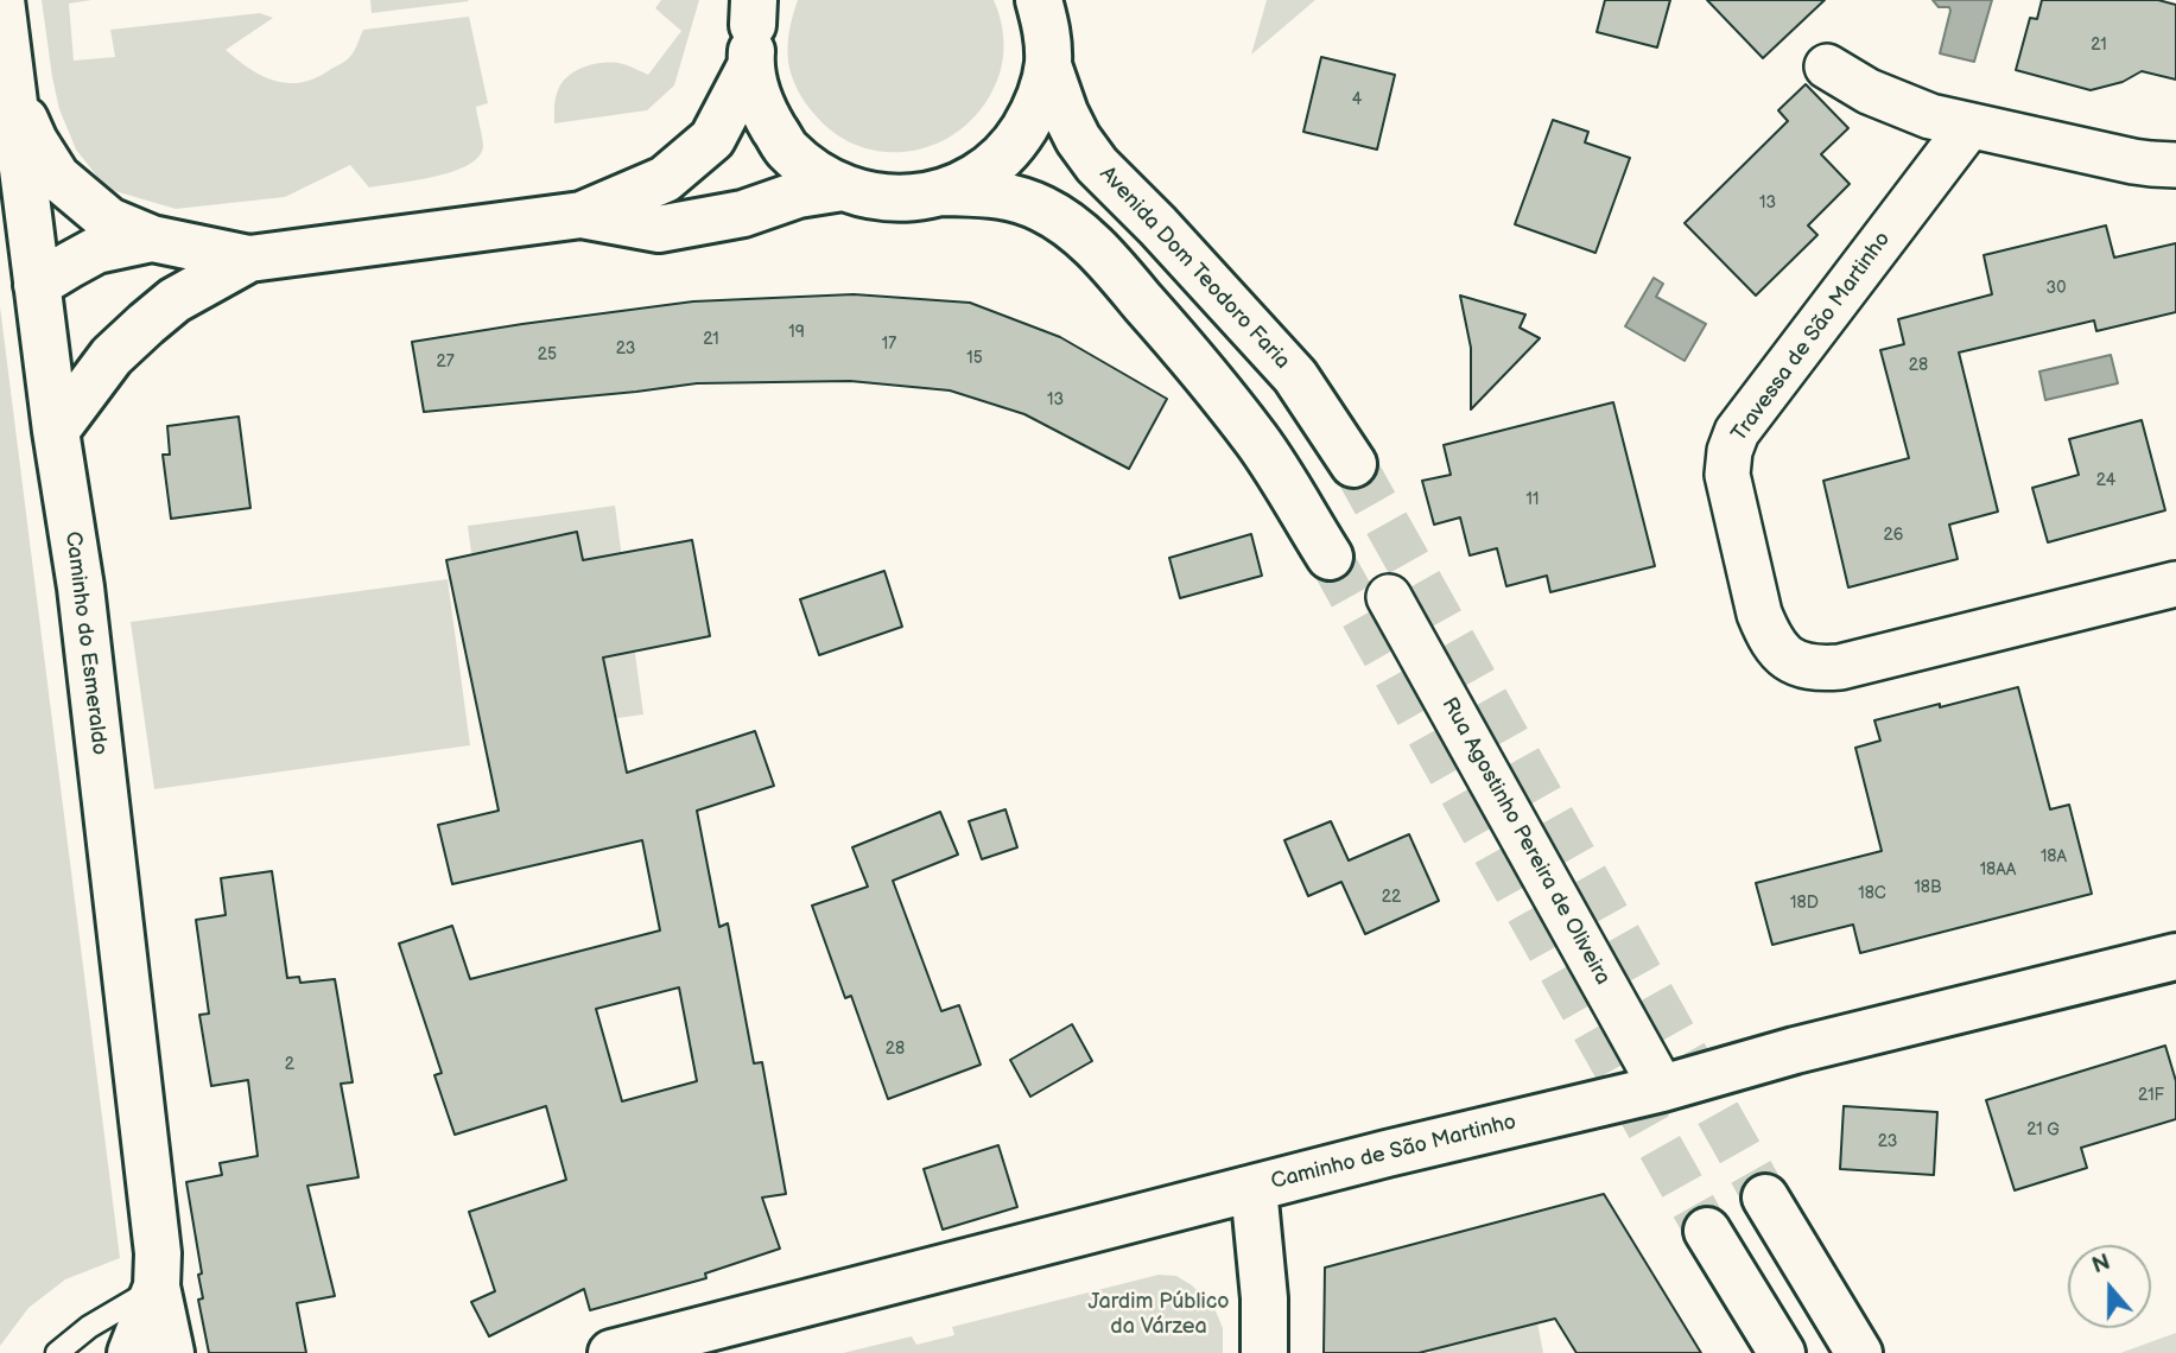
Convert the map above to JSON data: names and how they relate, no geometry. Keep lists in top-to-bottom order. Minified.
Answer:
{"streets":{"main road":["Avenida Dom Teodoro Faria","Caminho do Esmeraldo","Caminho de São Martinho"],"street":["Travessa de São Martinho","Rua Agostinho Pereira de Oliveira"]},"crossings":[["Rua Agostinho Pereira de Oliveira","Caminho de São Martinho"]],"parks":["Jardim Público da Várzea"],"house_numbers":["21","4","13","30","19","21","17","23","25","15","27","28","13","24","11","26","18A","18AA","18B","18C","22","18D","28","2","21F","21 G","23"],"north":"top"}
